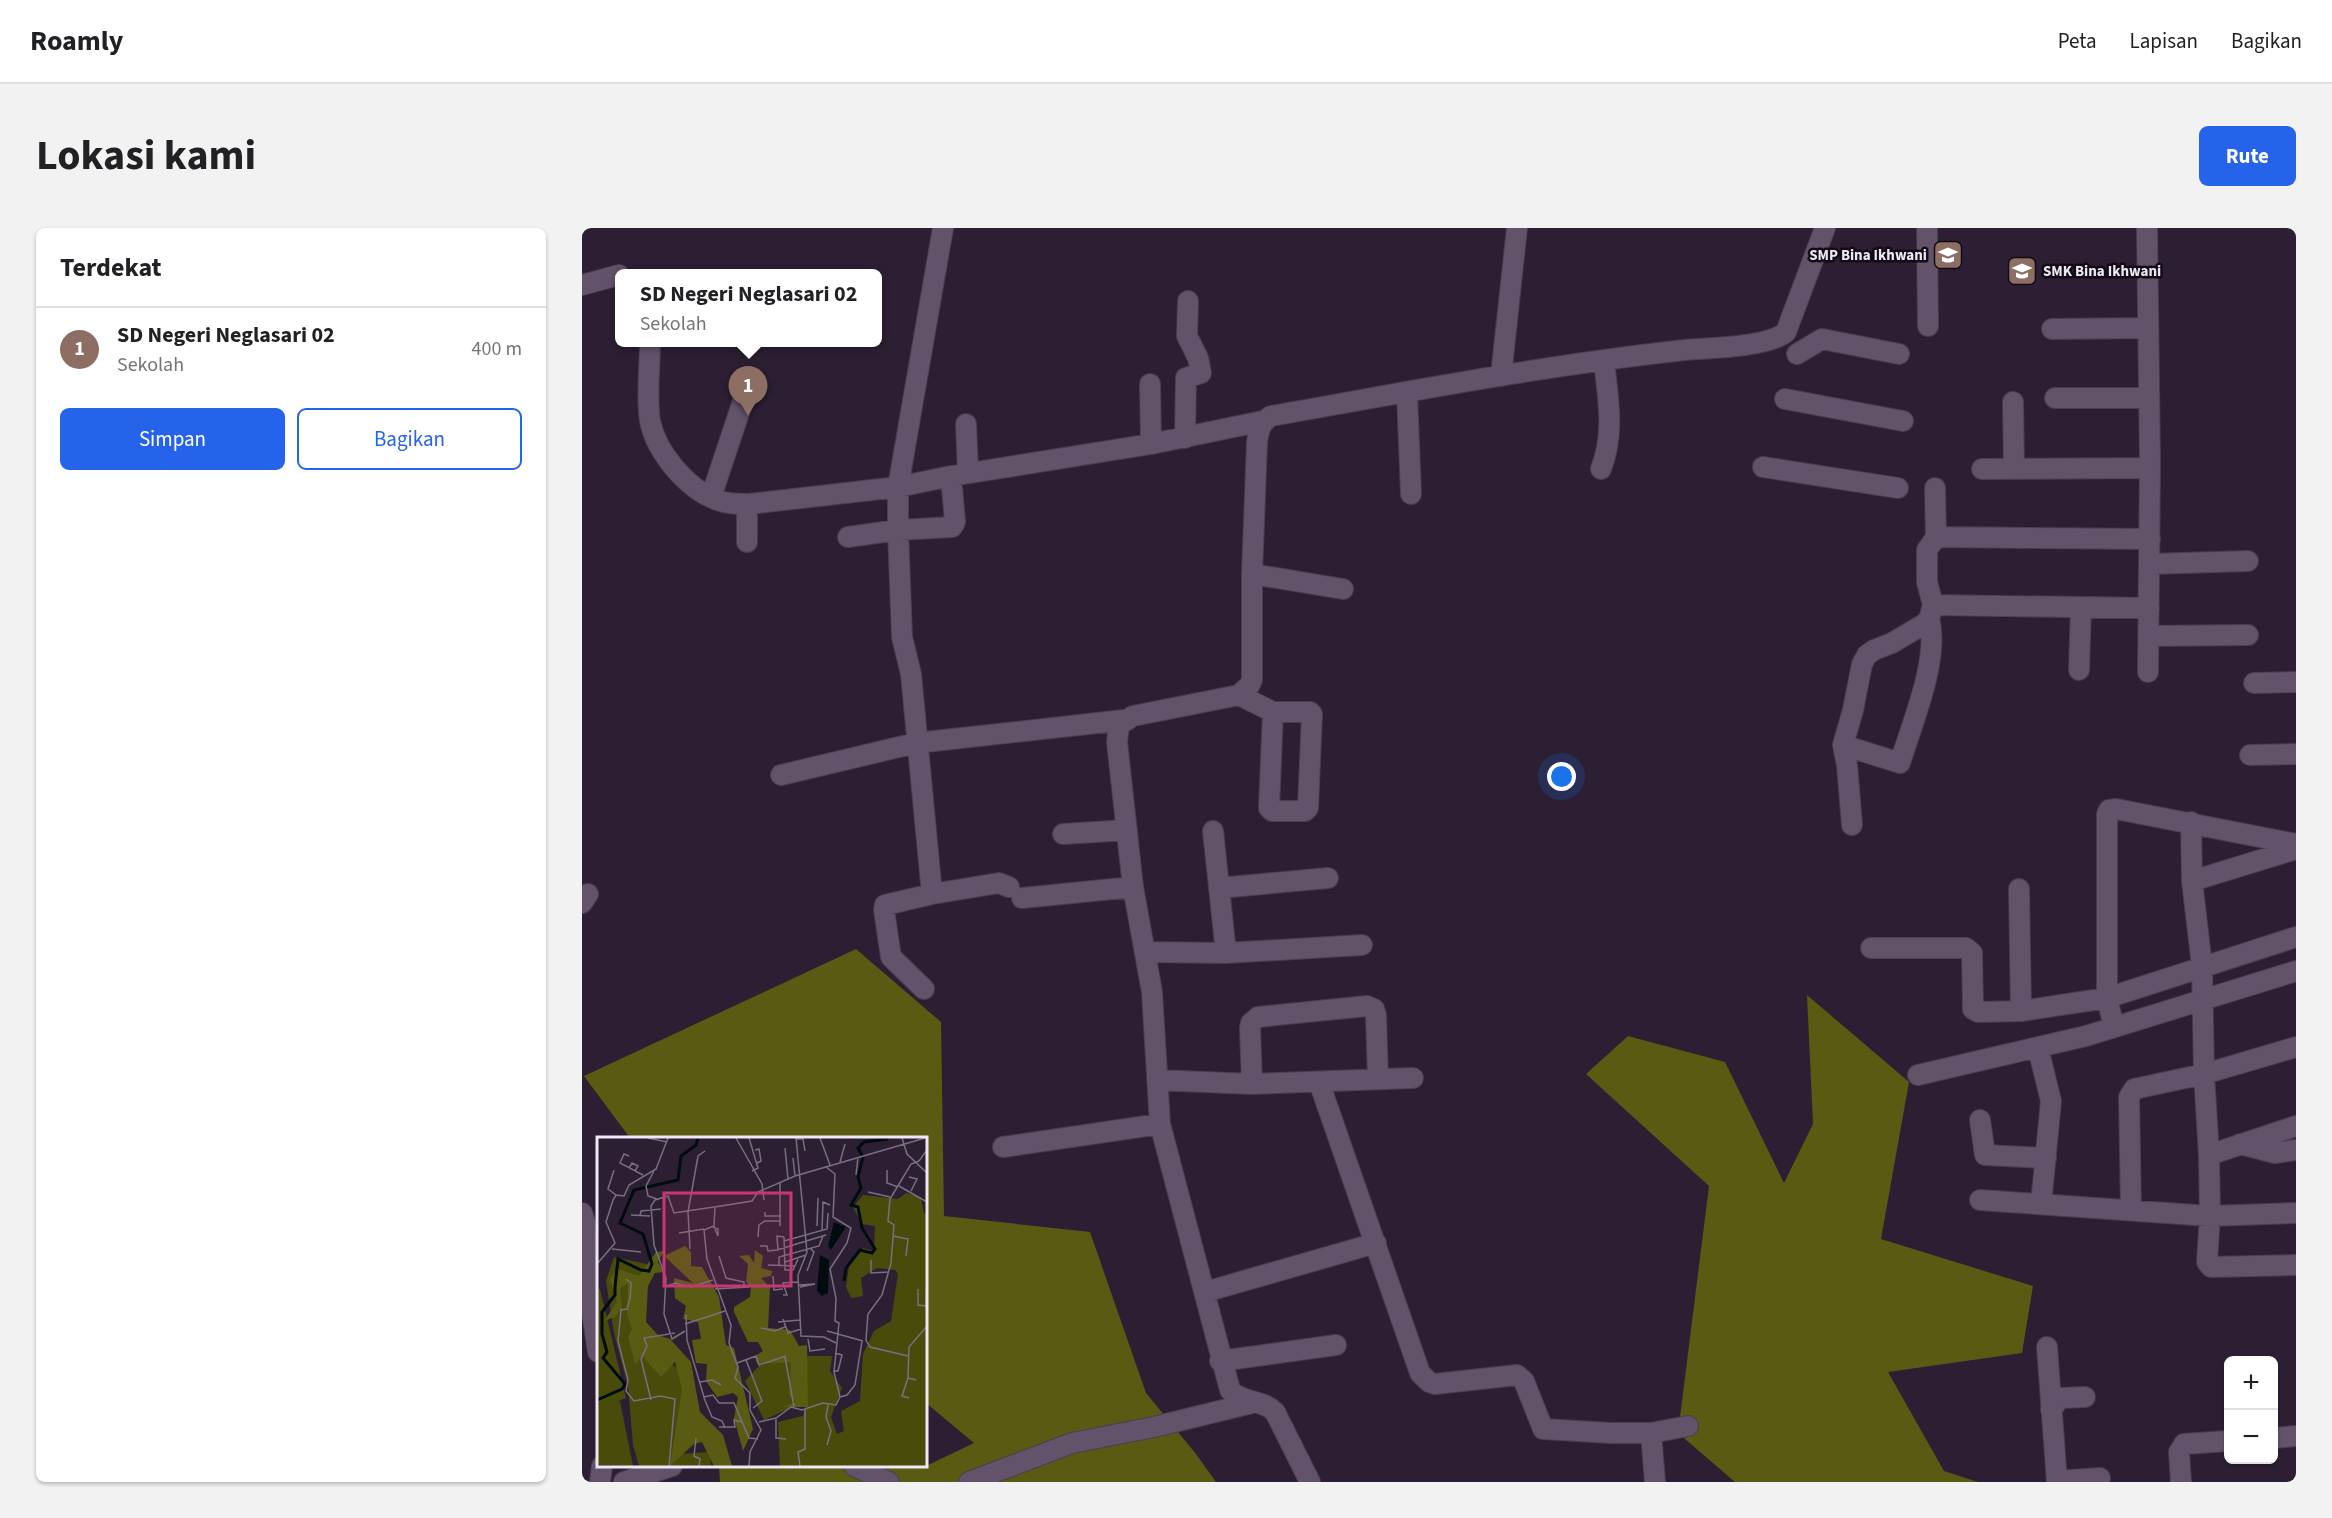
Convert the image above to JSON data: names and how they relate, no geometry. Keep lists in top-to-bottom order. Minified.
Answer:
{"places":{"school or university":["SMP Bina Ikhwani","SMK Bina Ikhwani"]},"page":{"header":"Roamly","nav":["Peta","Lapisan","Bagikan"],"title":"Lokasi kami","buttons":["Rute",["Simpan","Bagikan"]],"heading":"Terdekat","popup":["SD Negeri Neglasari 02","Sekolah"],"list":[{"mark":"1","name":"SD Negeri Neglasari 02","note":"Sekolah","value":"400 m"}],"pins":"1","map_buttons":["+","−"]}}
